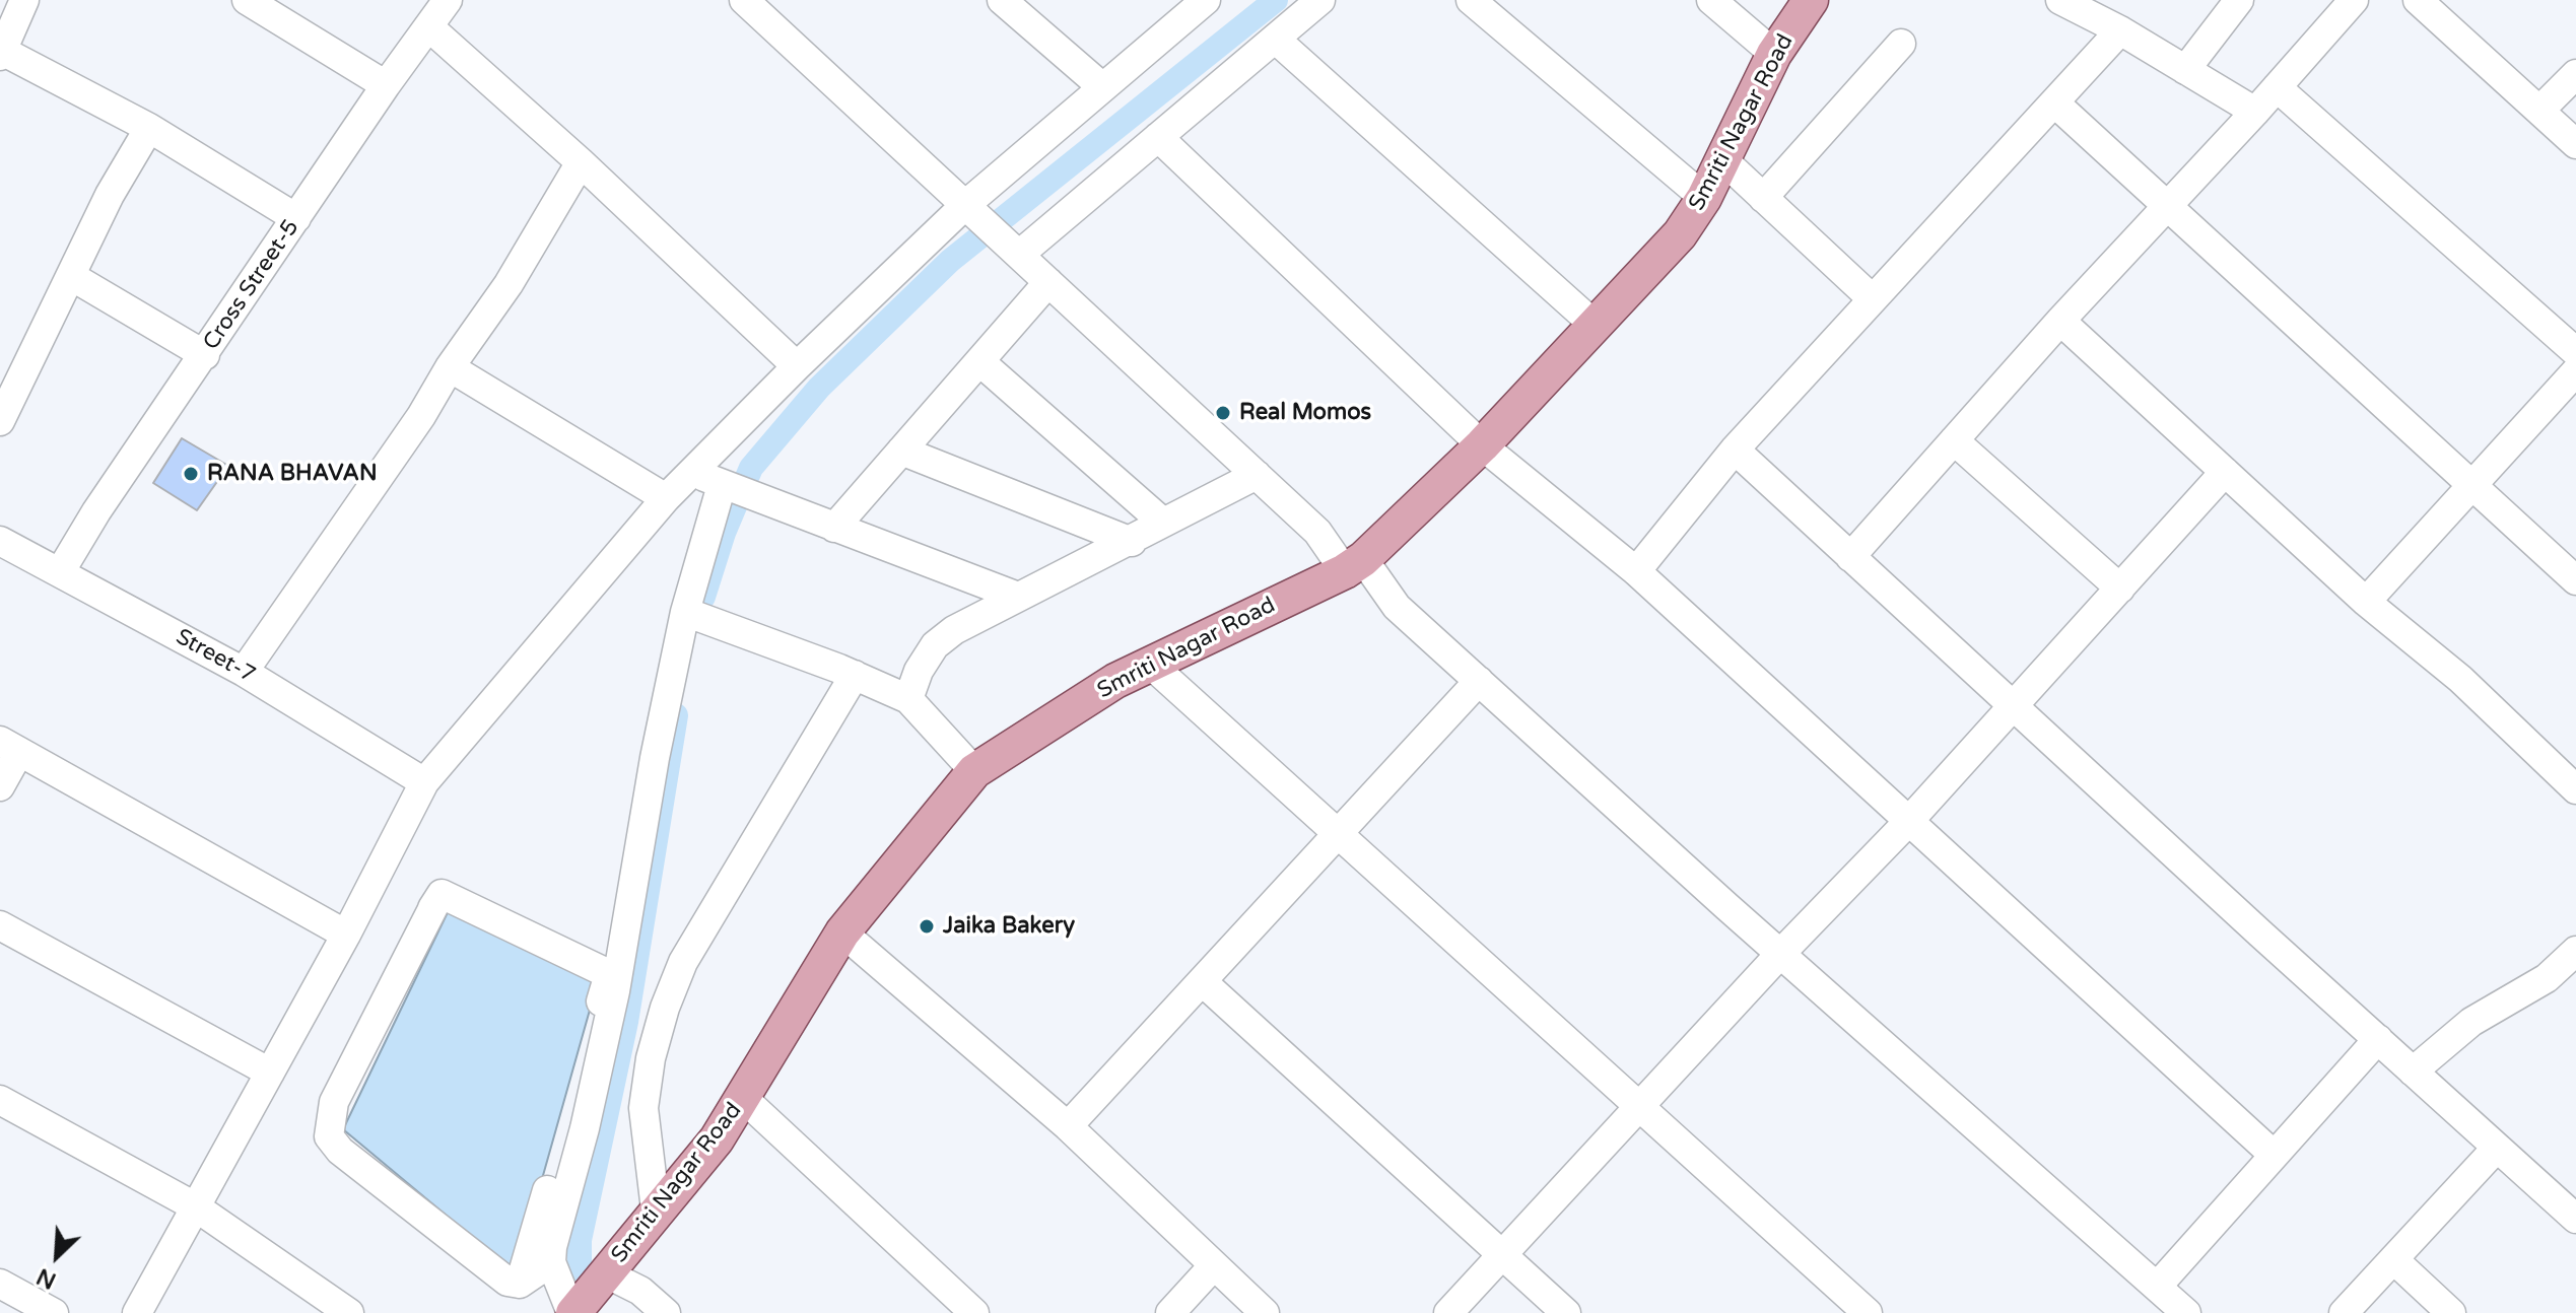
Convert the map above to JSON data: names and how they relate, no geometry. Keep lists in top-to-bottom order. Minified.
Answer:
{"streets":{"main road":["Smriti Nagar Road"],"street":["Cross Street-5","Street-7"]},"crossings":[["Cross Street-5","Street-7"]],"places":["Real Momos","RANA BHAVAN","Jaika Bakery"],"north":"bottom left"}
